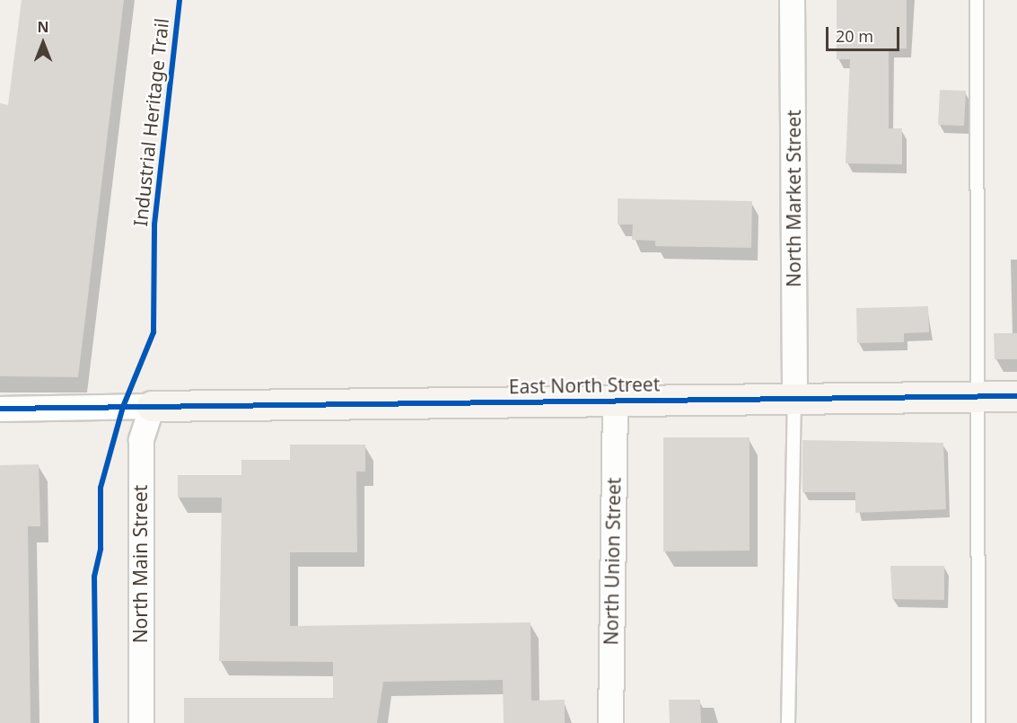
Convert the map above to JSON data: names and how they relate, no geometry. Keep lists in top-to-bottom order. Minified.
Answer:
{"streets":{"street":["North Market Street","East North Street","North Union Street","North Main Street"],"cycle path":["Industrial Heritage Trail"]},"crossings":[["North Market Street","East North Street"],["East North Street","North Union Street"],["East North Street","North Main Street"]],"scale_bar":"20 m","north":"top"}
